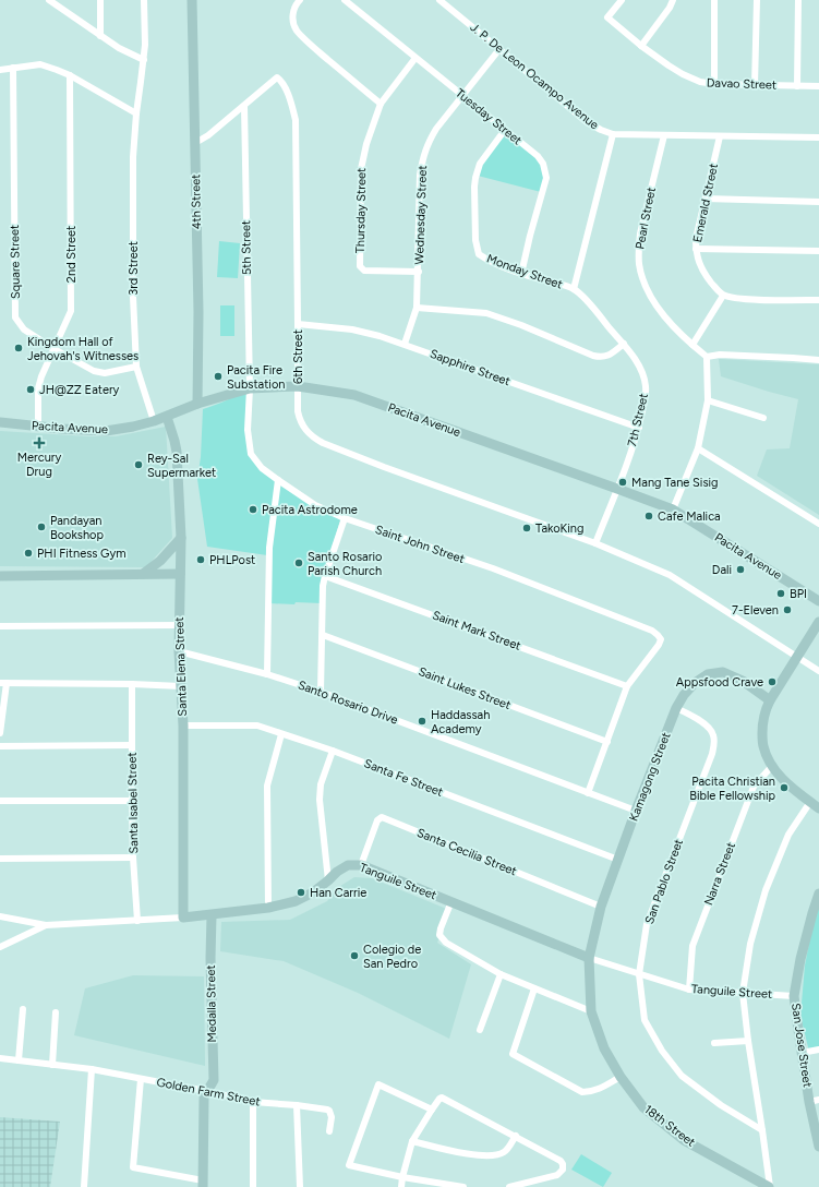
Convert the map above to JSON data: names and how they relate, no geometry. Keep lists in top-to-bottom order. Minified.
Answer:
{"streets":{"street":["J. P. De Leon Ocampo Avenue","Davao Street","Tuesday Street","4th Street","Emerald Street","Thursday Street","Wednesday Street","Pearl Street","5th Street","2nd Street","Square Street","3rd Street","Monday Street","6th Street","Sapphire Street","Pacita Avenue","7th Street","Saint John Street","Saint Mark Street","Santa Elena Street","Saint Lukes Street","Santo Rosario Drive","Kamagong Street","Santa Fe Street","Santa Isabel Street","Santa Cecilia Street","Narra Street","Tanguile Street","San Pablo Street","Medalla Street","San Jose Street","Golden Farm Street","18th Street"]},"crossings":[["J. P. De Leon Ocampo Avenue","Emerald Street"],["J. P. De Leon Ocampo Avenue","Wednesday Street"],["J. P. De Leon Ocampo Avenue","Pearl Street"],["Tuesday Street","Thursday Street"],["Tuesday Street","Wednesday Street"],["Tuesday Street","Monday Street"],["4th Street","6th Street"],["4th Street","Pacita Avenue"],["Thursday Street","Wednesday Street"],["Wednesday Street","Sapphire Street"],["5th Street","6th Street"],["5th Street","Pacita Avenue"],["5th Street","Saint John Street"],["2nd Street","Square Street"],["2nd Street","Pacita Avenue"],["Square Street","3rd Street"],["3rd Street","Pacita Avenue"],["Monday Street","7th Street"],["6th Street","Sapphire Street"],["6th Street","Pacita Avenue"],["6th Street","7th Street"],["Sapphire Street","7th Street"],["Pacita Avenue","7th Street"],["Pacita Avenue","Saint John Street"],["Pacita Avenue","Santa Elena Street"],["Saint John Street","Saint Mark Street"],["Santa Elena Street","Santo Rosario Drive"],["Santa Elena Street","Santa Fe Street"],["Santa Elena Street","Tanguile Street"],["Santo Rosario Drive","Kamagong Street"],["Kamagong Street","Santa Fe Street"],["Kamagong Street","Santa Cecilia Street"],["Kamagong Street","Tanguile Street"],["Kamagong Street","San Pablo Street"],["Kamagong Street","18th Street"],["Santa Isabel Street","Tanguile Street"],["Santa Cecilia Street","Tanguile Street"],["Narra Street","Tanguile Street"],["Tanguile Street","San Pablo Street"],["Tanguile Street","Medalla Street"],["Tanguile Street","San Jose Street"],["Tanguile Street","18th Street"],["Medalla Street","Golden Farm Street"]],"places":{"other":["Kingdom Hall of Jehovah's Witnesses","Pacita Fire Substation","JH@ZZ Eatery","Rey-Sal Supermarket","Mang Tane Sisig","Pacita Astrodome","Cafe Malica","Pandayan Bookshop","TakoKing","PHI Fitness Gym","PHLPost","Santo Rosario Parish Church","Dali","BPI","7-Eleven","Appsfood Crave","Haddassah Academy","Pacita Christian Bible Fellowship","Han Carrie","Colegio de San Pedro"],"health":["Mercury Drug"]}}
